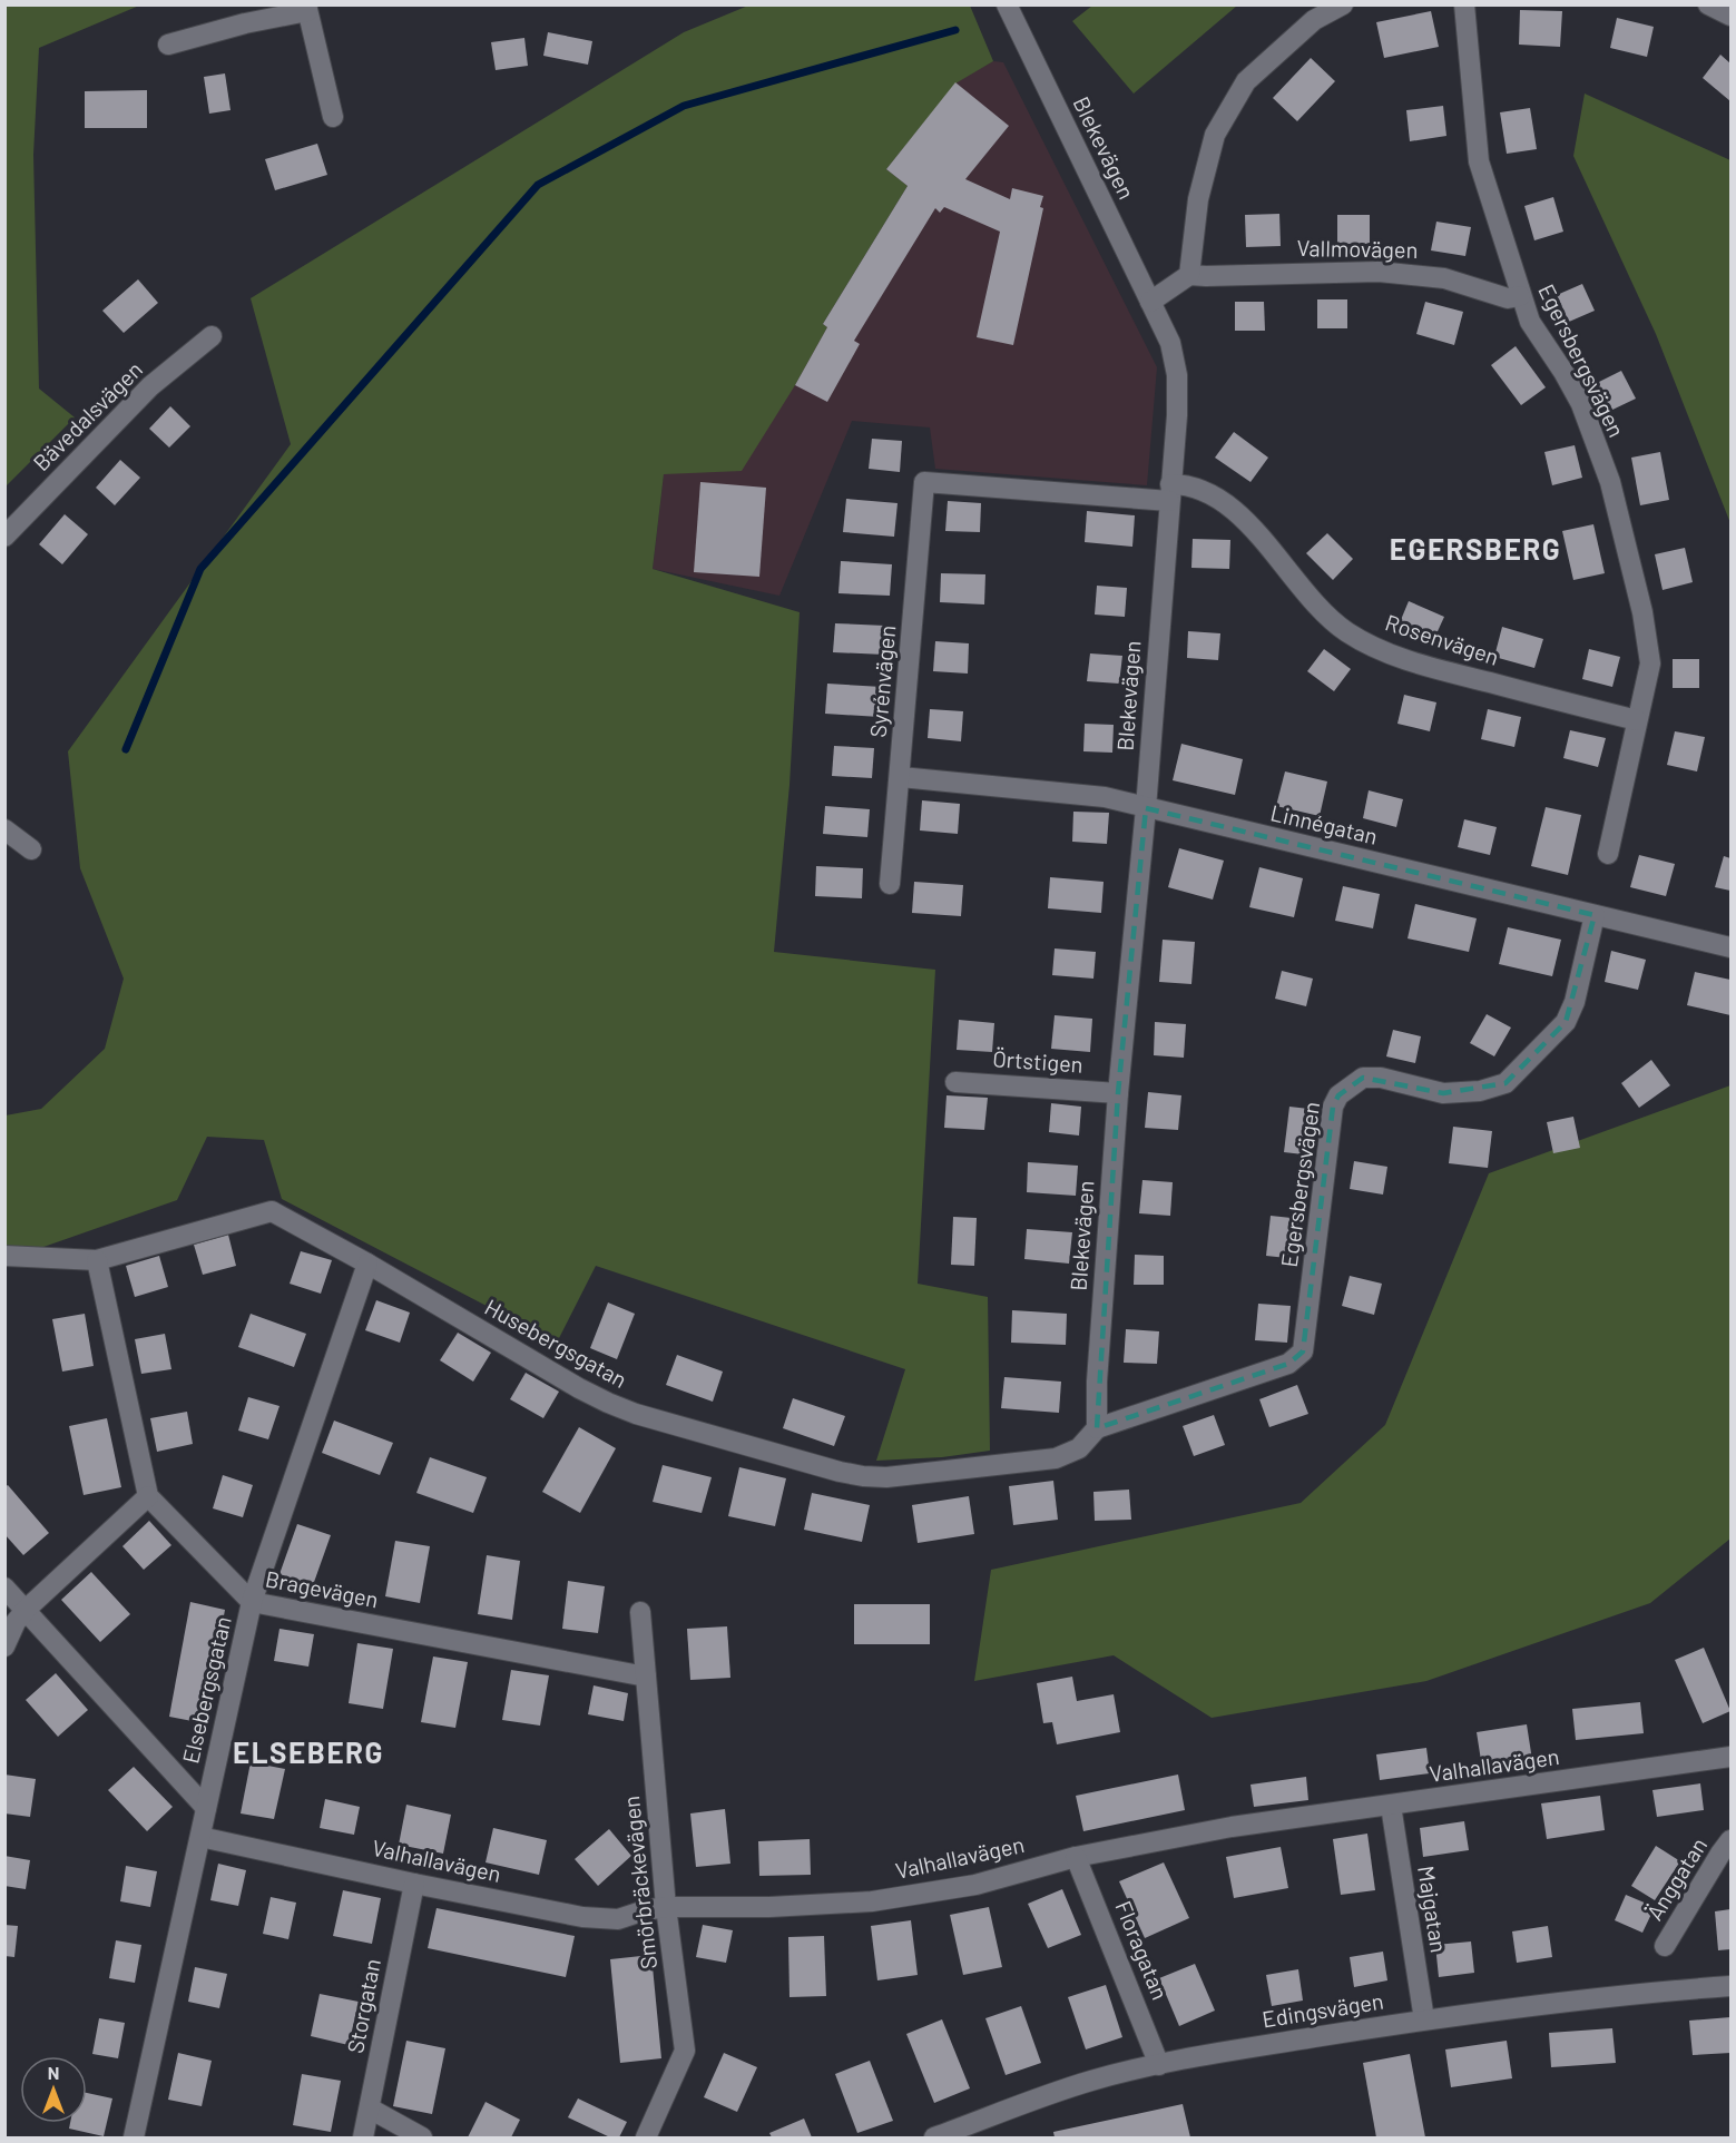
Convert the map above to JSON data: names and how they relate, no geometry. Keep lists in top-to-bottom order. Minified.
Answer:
{"streets":{"street":["Blekevägen","Vallmovägen","Egersbergsvägen","Bävedalsvägen","Rosenvägen","Syrénvägen","Linnégatan","Örtstigen","Husebergsgatan","Bragevägen","Elsebergsgatan","Valhallavägen","Änggatan","Smörbräckevägen","Majgatan","Floragatan","Storgatan","Edingsvägen"]},"crossings":[["Blekevägen","Egersbergsvägen"],["Blekevägen","Rosenvägen"],["Blekevägen","Linnégatan"],["Blekevägen","Örtstigen"],["Blekevägen","Husebergsgatan"],["Vallmovägen","Egersbergsvägen"],["Egersbergsvägen","Rosenvägen"],["Egersbergsvägen","Linnégatan"],["Egersbergsvägen","Husebergsgatan"],["Rosenvägen","Syrénvägen"],["Syrénvägen","Linnégatan"],["Husebergsgatan","Elsebergsgatan"],["Bragevägen","Elsebergsgatan"],["Bragevägen","Smörbräckevägen"],["Elsebergsgatan","Valhallavägen"],["Valhallavägen","Smörbräckevägen"],["Valhallavägen","Majgatan"],["Valhallavägen","Floragatan"],["Valhallavägen","Storgatan"],["Majgatan","Edingsvägen"],["Floragatan","Edingsvägen"]],"districts":["EGERSBERG","ELSEBERG"],"north":"top"}
